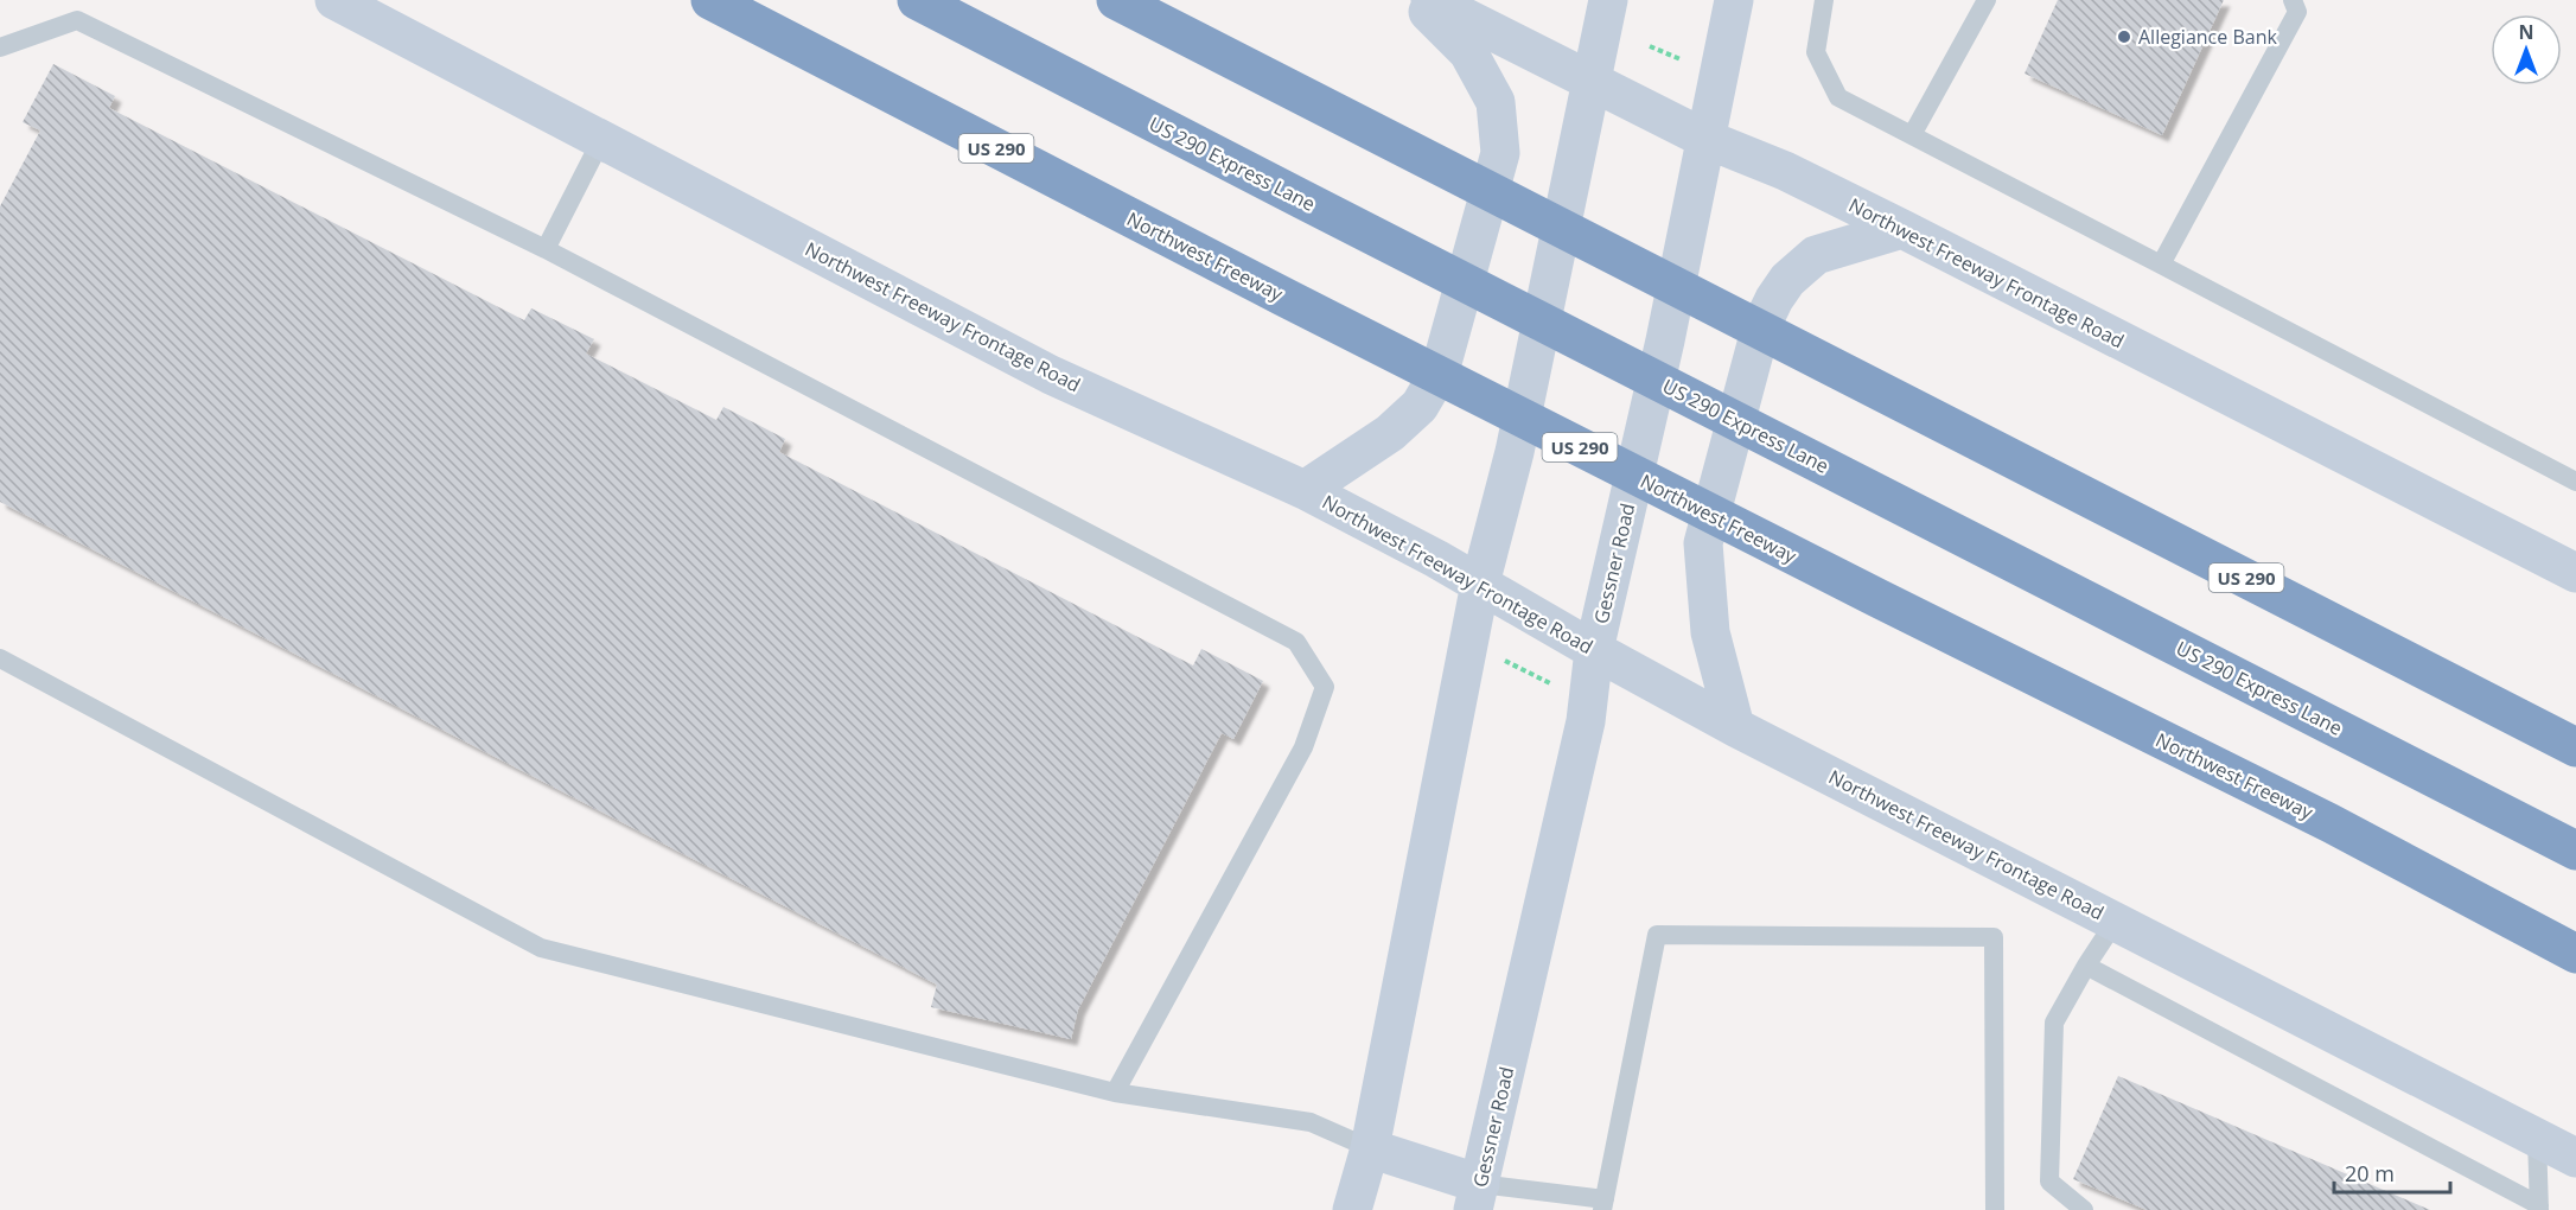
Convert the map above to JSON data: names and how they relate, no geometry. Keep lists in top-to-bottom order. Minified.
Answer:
{"streets":{"highway":["US 290","US 290 Express Lane","Northwest Freeway"],"main road":["Northwest Freeway Frontage Road","Gessner Road"]},"crossings":[["Northwest Freeway Frontage Road","Gessner Road"]],"places":["Allegiance Bank"],"scale_bar":"20 m","north":"top"}
